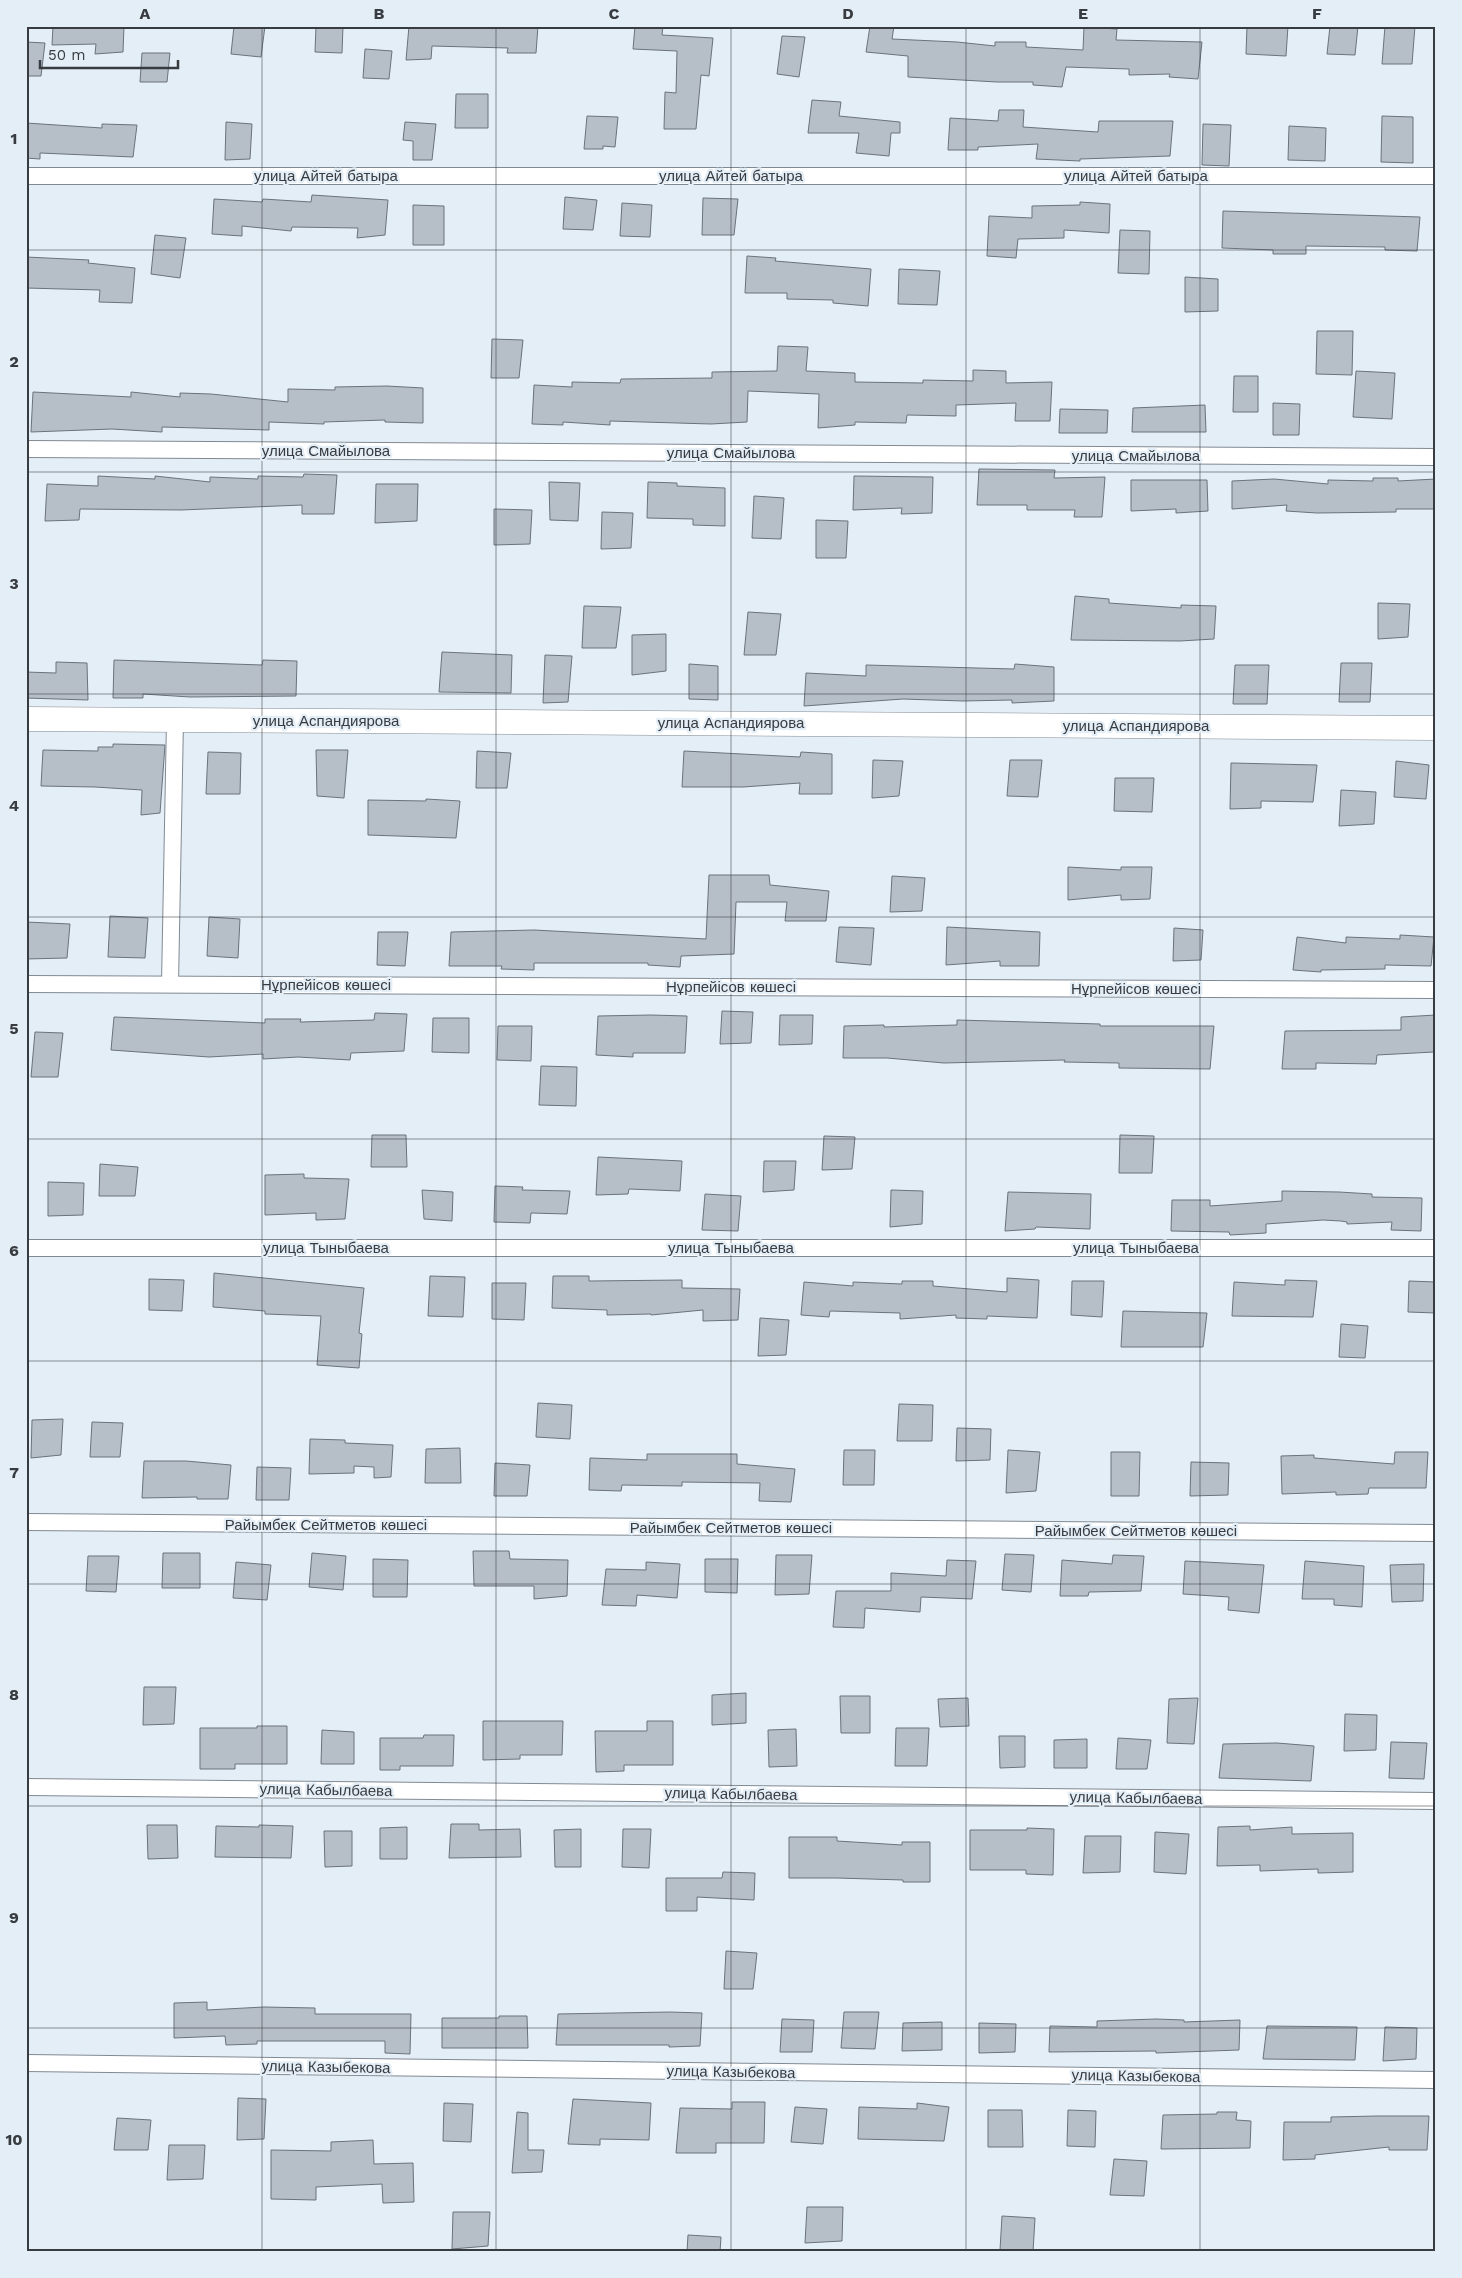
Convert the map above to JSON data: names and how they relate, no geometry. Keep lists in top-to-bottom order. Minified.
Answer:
{"streets":{"street":["улица Айтей батыра","улица Смайылова","улица Аспандиярова","Нұрпейісов көшесі","улица Тыныбаева","Райымбек Сейтметов көшесі","улица Кабылбаева","улица Казыбекова"]},"scale_bar":"50 m","grid":{"columns":["A","B","C","D","E","F"],"rows":["1","2","3","4","5","6","7","8","9","10"]}}
